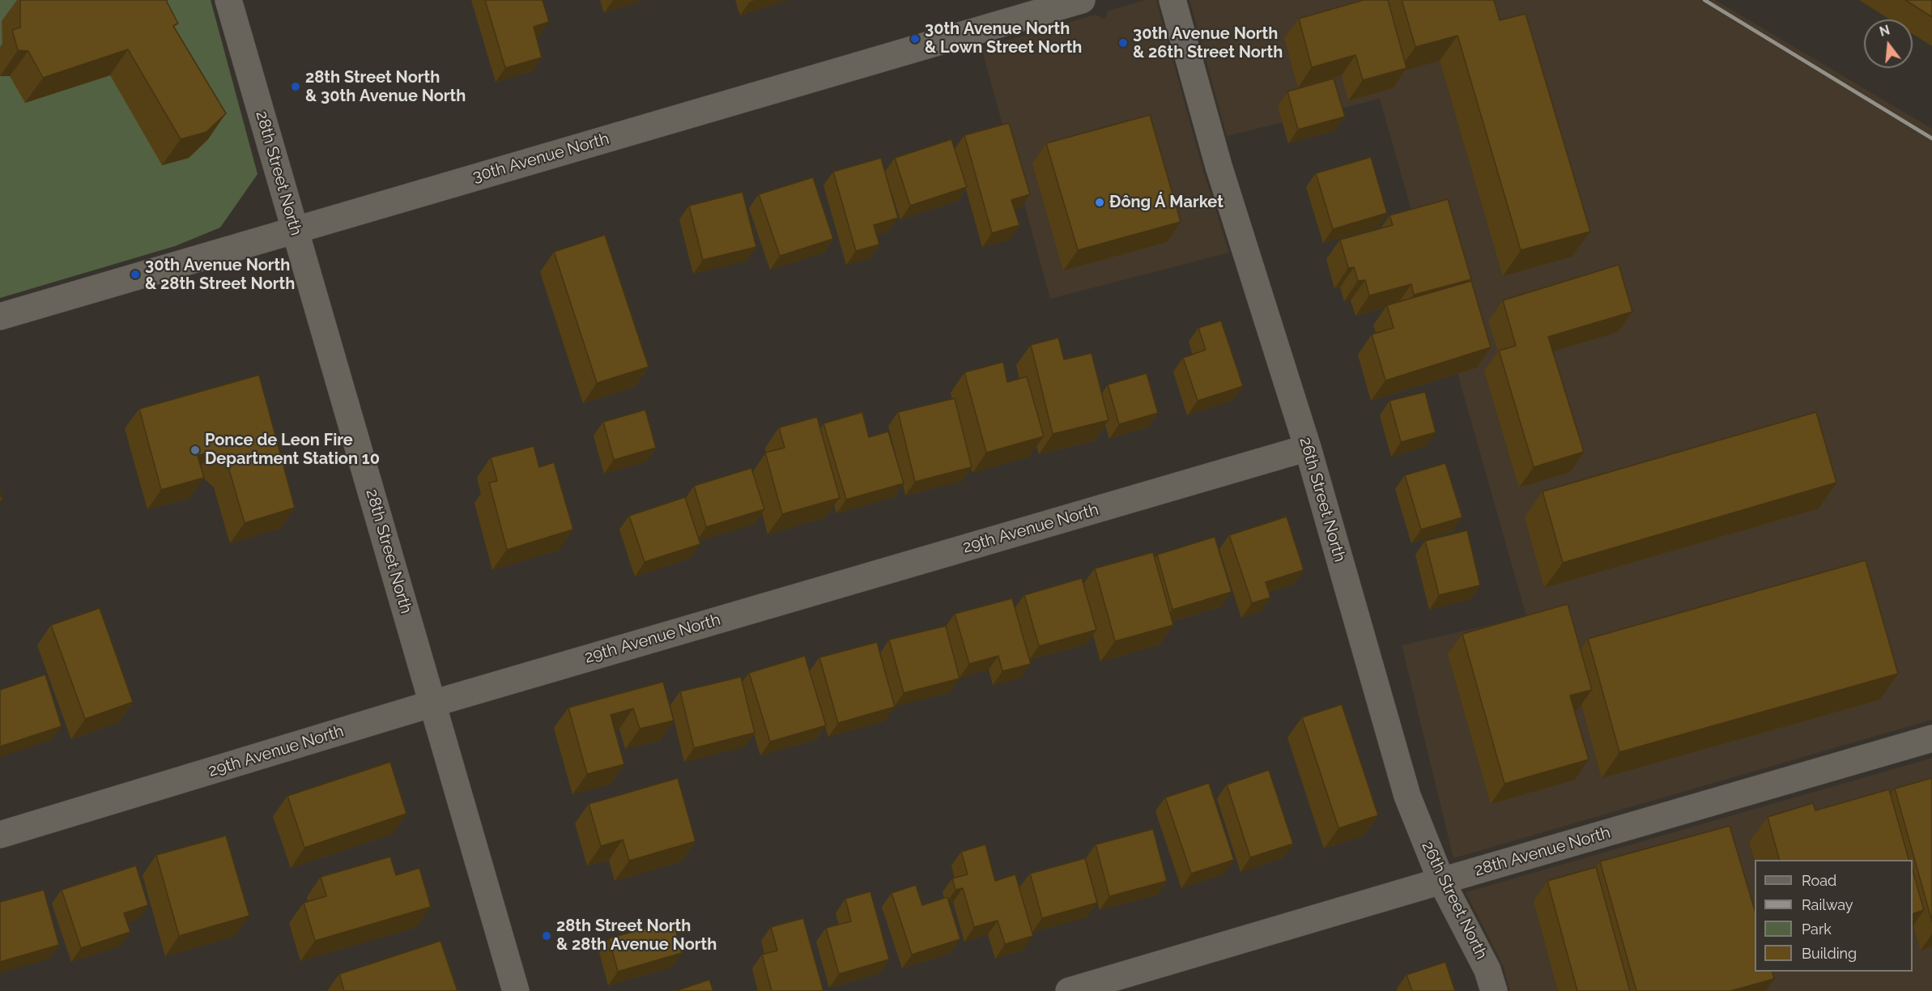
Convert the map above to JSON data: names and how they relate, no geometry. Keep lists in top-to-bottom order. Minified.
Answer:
{"streets":{"street":["30th Avenue North","28th Street North","26th Street North","29th Avenue North","28th Avenue North"]},"crossings":[["30th Avenue North","28th Street North"],["28th Street North","29th Avenue North"],["26th Street North","29th Avenue North"],["26th Street North","28th Avenue North"]],"places":["30th Avenue North & Lown Street North","30th Avenue North & 26th Street North","28th Street North & 30th Avenue North","Đông Á Market","30th Avenue North & 28th Street North","Ponce de Leon Fire Department Station 10","28th Street North & 28th Avenue North"],"legend":["Road","Railway","Park","Building"],"north":"top"}
